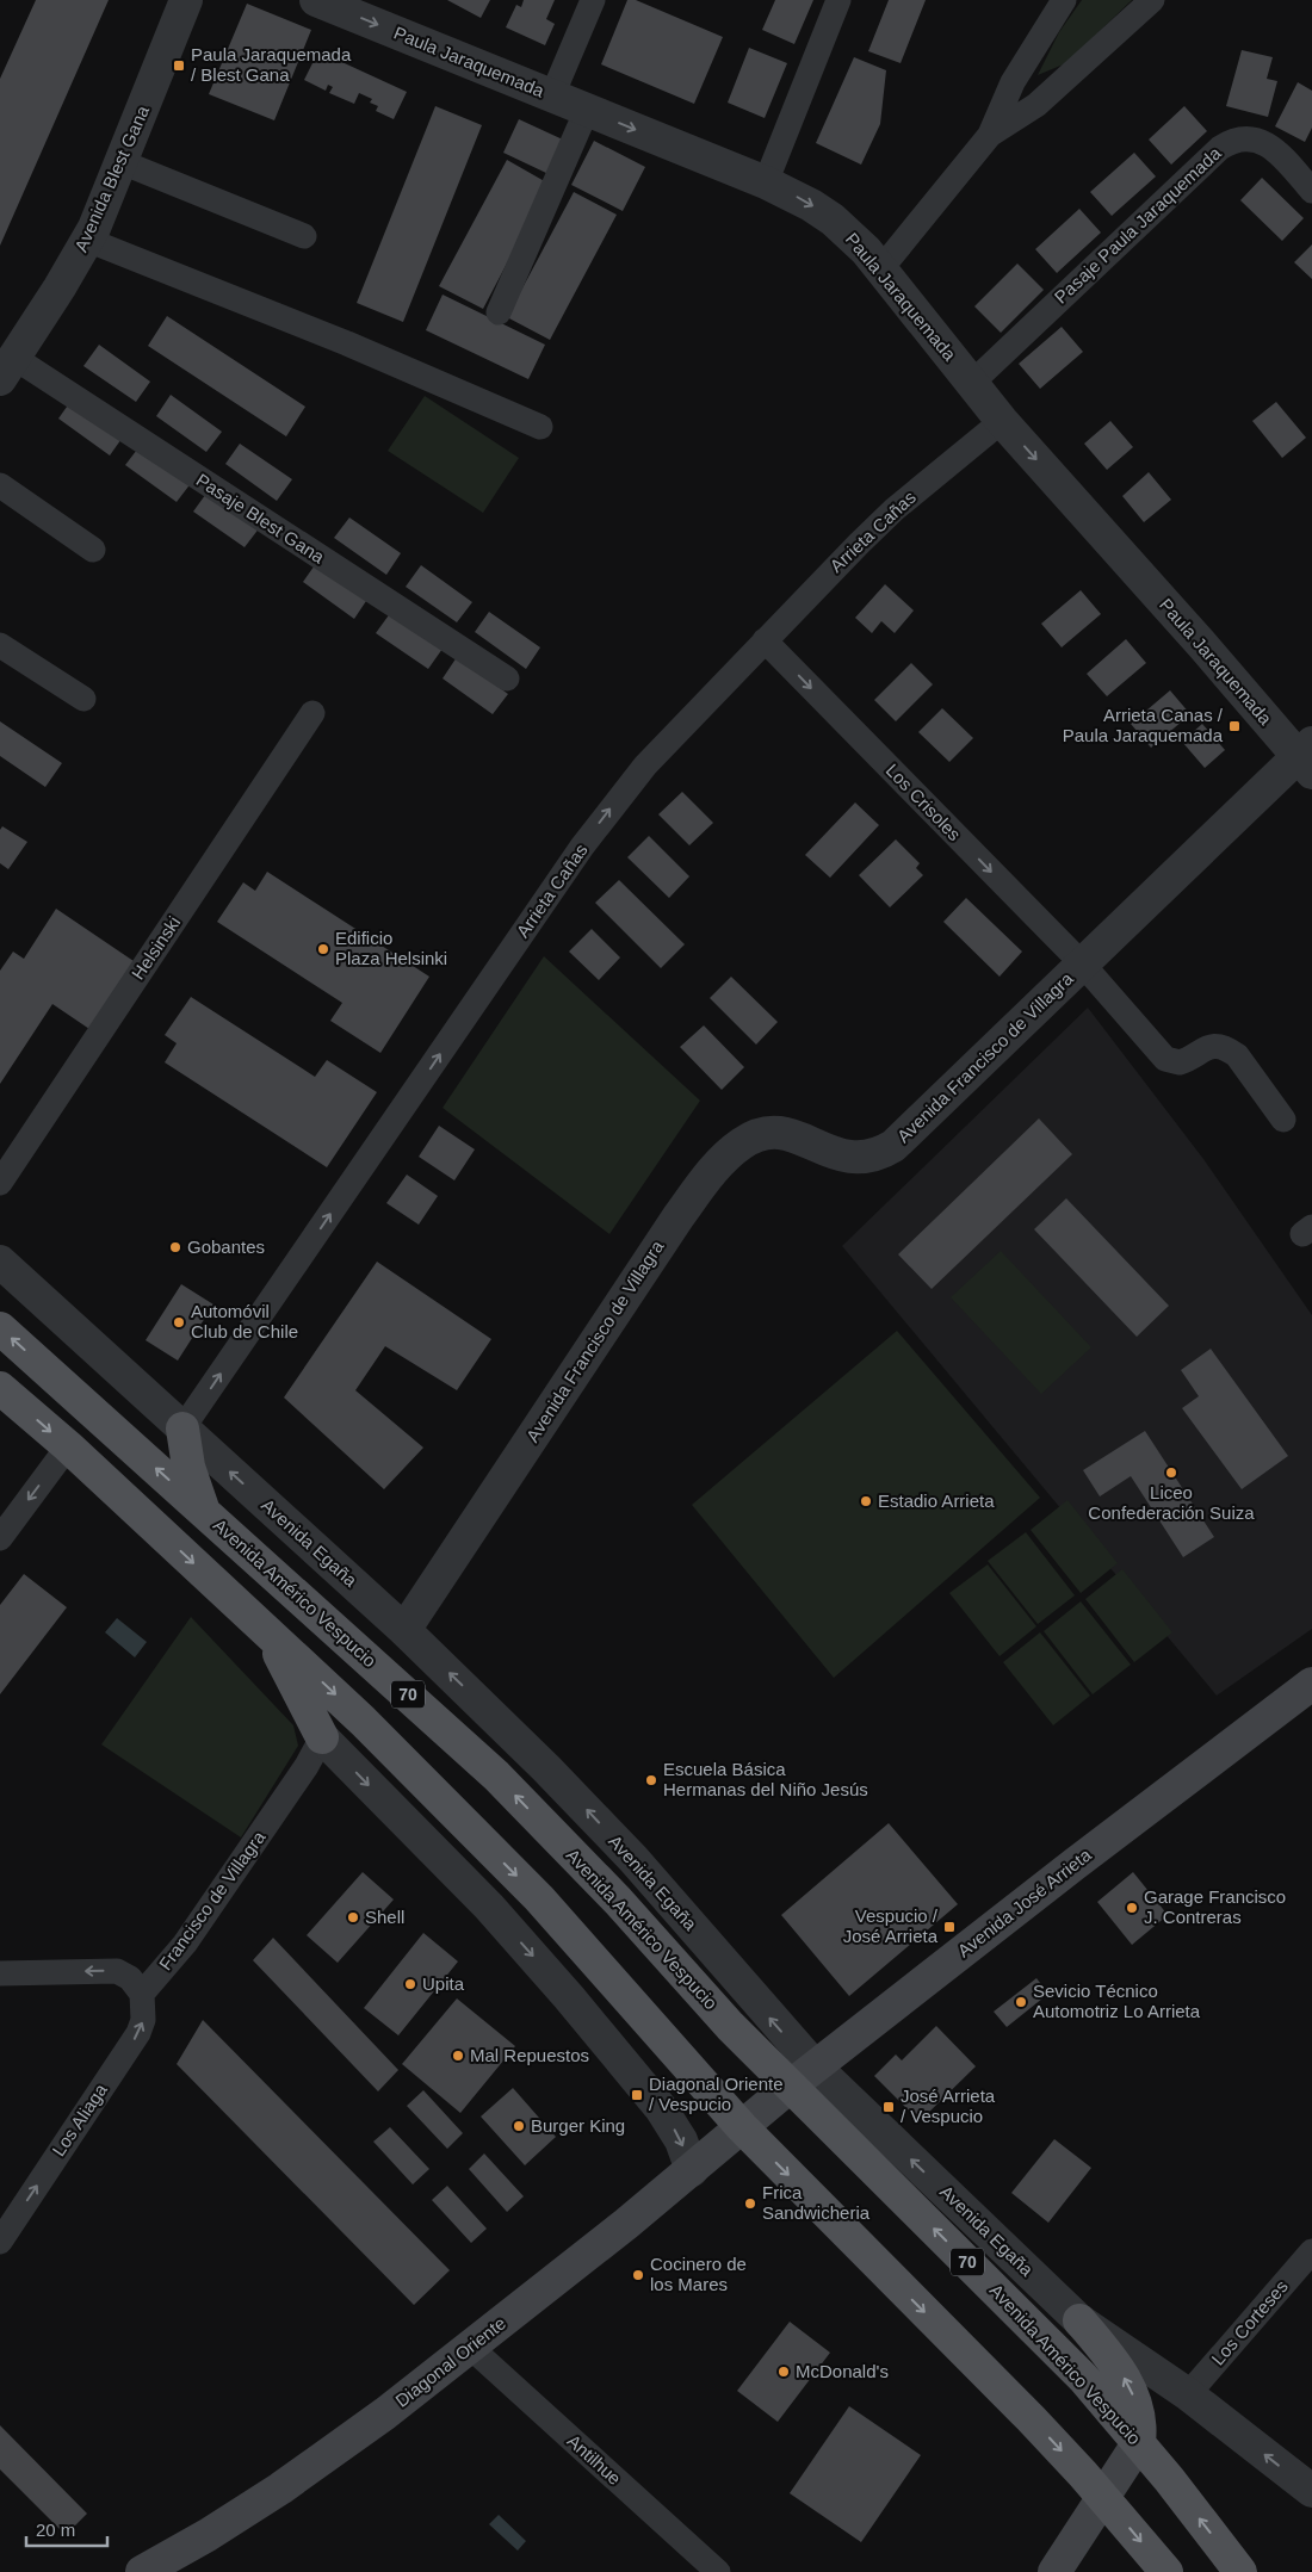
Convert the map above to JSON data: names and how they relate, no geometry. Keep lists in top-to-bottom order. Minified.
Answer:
{"streets":{"main road":["Avenida Américo Vespucio","70","Avenida José Arrieta","Diagonal Oriente"],"street":["Paula Jaraquemada","Avenida Blest Gana","Pasaje Paula Jaraquemada","Pasaje Blest Gana","Arrieta Cañas","Los Crisoles","Helsinski","Avenida Francisco de Villagra","Avenida Egaña","Francisco de Villagra","Los Aliaga","Los Corteses","Antilhue"]},"crossings":[["Paula Jaraquemada","Pasaje Paula Jaraquemada"],["Paula Jaraquemada","Arrieta Cañas"],["Paula Jaraquemada","Avenida Francisco de Villagra"],["Avenida Blest Gana","Pasaje Blest Gana"],["Arrieta Cañas","Los Crisoles"],["Arrieta Cañas","Avenida Egaña"],["Los Crisoles","Avenida Francisco de Villagra"],["Avenida Francisco de Villagra","Avenida Egaña"],["Avenida Egaña","Avenida José Arrieta"],["Avenida Egaña","Los Corteses"],["Avenida Américo Vespucio","Avenida José Arrieta"],["Francisco de Villagra","Los Aliaga"],["Avenida José Arrieta","Diagonal Oriente"],["Diagonal Oriente","Antilhue"]],"one_way":["Paula Jaraquemada","Arrieta Cañas","Los Crisoles","Los Aliaga"],"places":{"transit":["Paula Jaraquemada / Blest Gana","Arrieta Canas / Paula Jaraquemada","Vespucio / José Arrieta","Diagonal Oriente / Vespucio","José Arrieta / Vespucio"],"other":["Edificio Plaza Helsinki","Gobantes","Automóvil Club de Chile","Liceo Confederación Suiza","Estadio Arrieta","Escuela Básica Hermanas del Niño Jesús","Garage Francisco J. Contreras","Shell","Upita","Sevicio Técnico Automotriz Lo Arrieta","Mal Repuestos","Burger King","Frica Sandwicheria","Cocinero de los Mares","McDonald's"]},"scale_bar":"20 m"}
